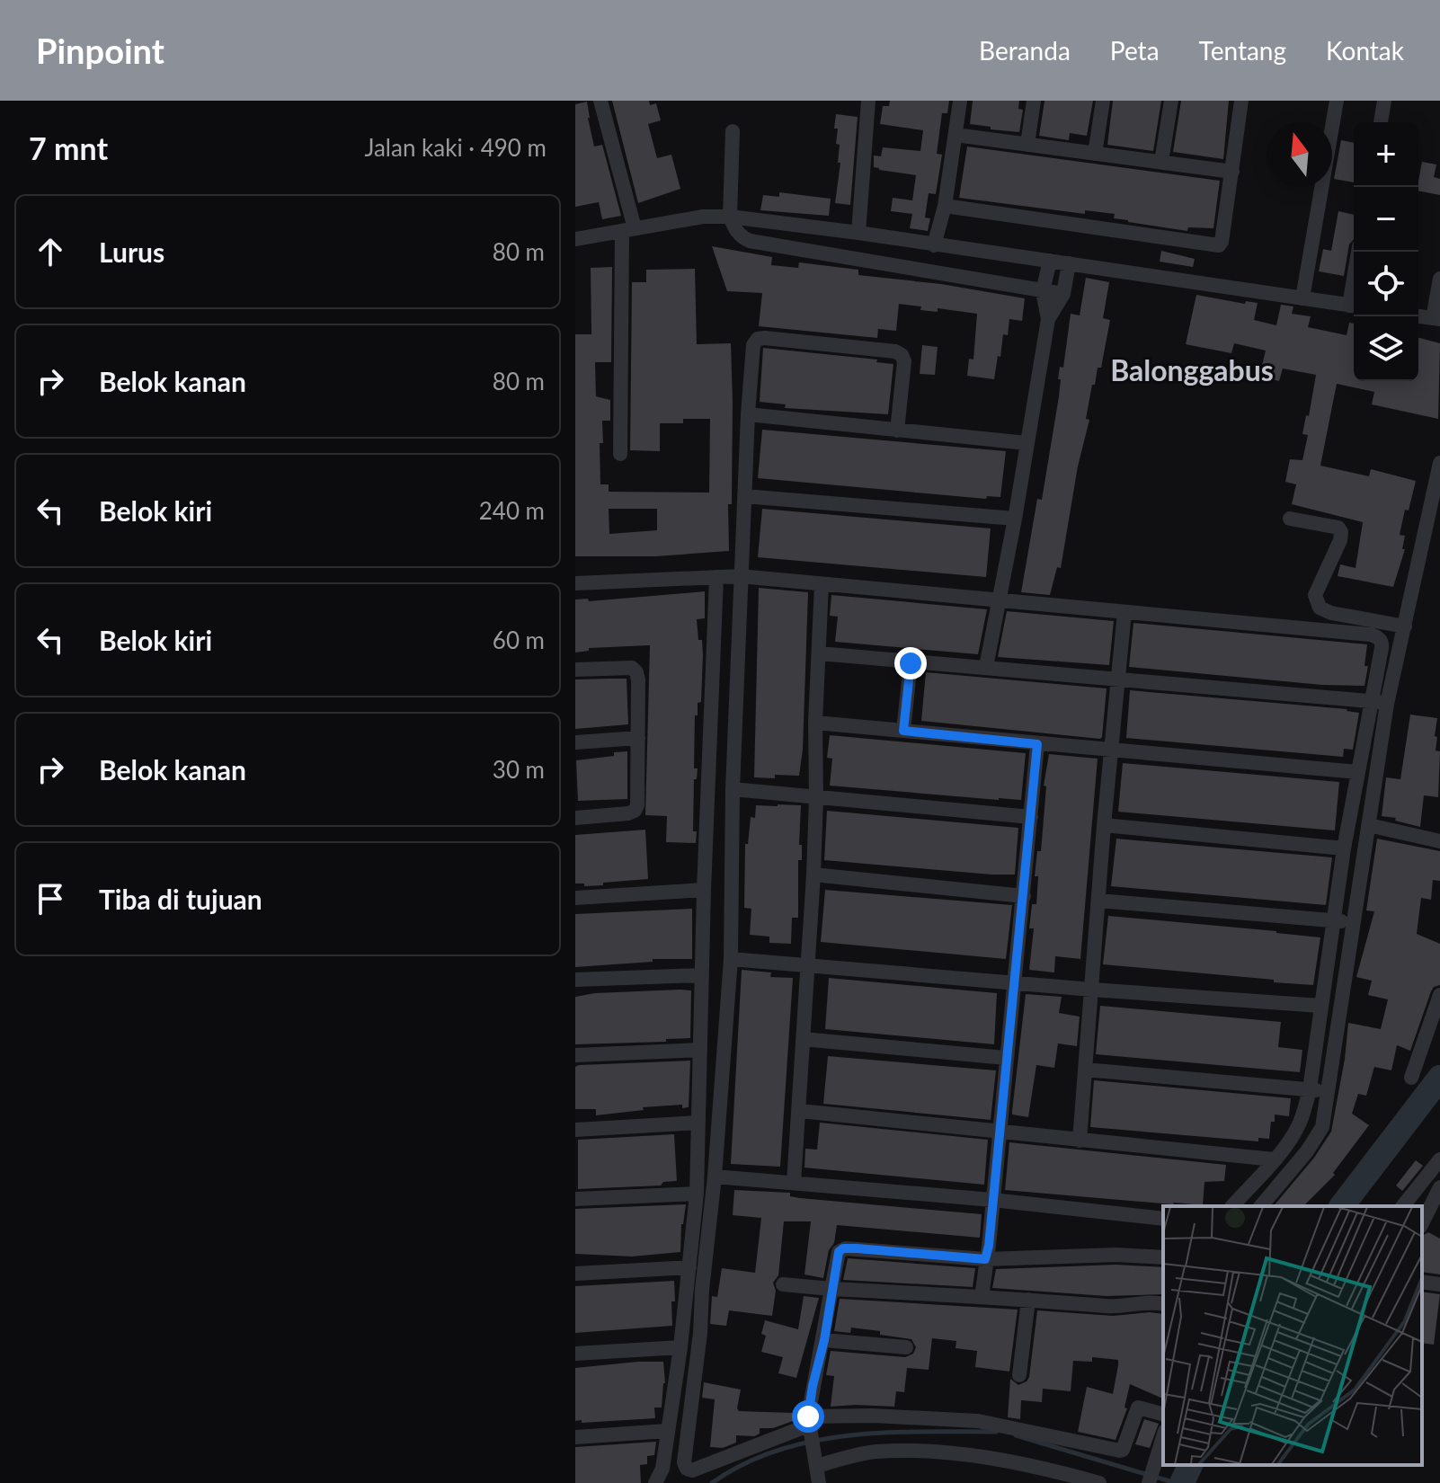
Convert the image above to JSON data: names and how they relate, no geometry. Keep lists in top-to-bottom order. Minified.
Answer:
{"districts":["Balonggabus"],"north":"top","page":{"header":"Pinpoint","nav":["Beranda","Peta","Tentang","Kontak"],"heading":["7 mnt","Jalan kaki · 490 m"],"map_buttons":["+","−"],"list":[["Lurus","80 m"],["Belok kanan","80 m"],["Belok kiri","240 m"],["Belok kiri","60 m"],["Belok kanan","30 m"],"Tiba di tujuan"]}}
